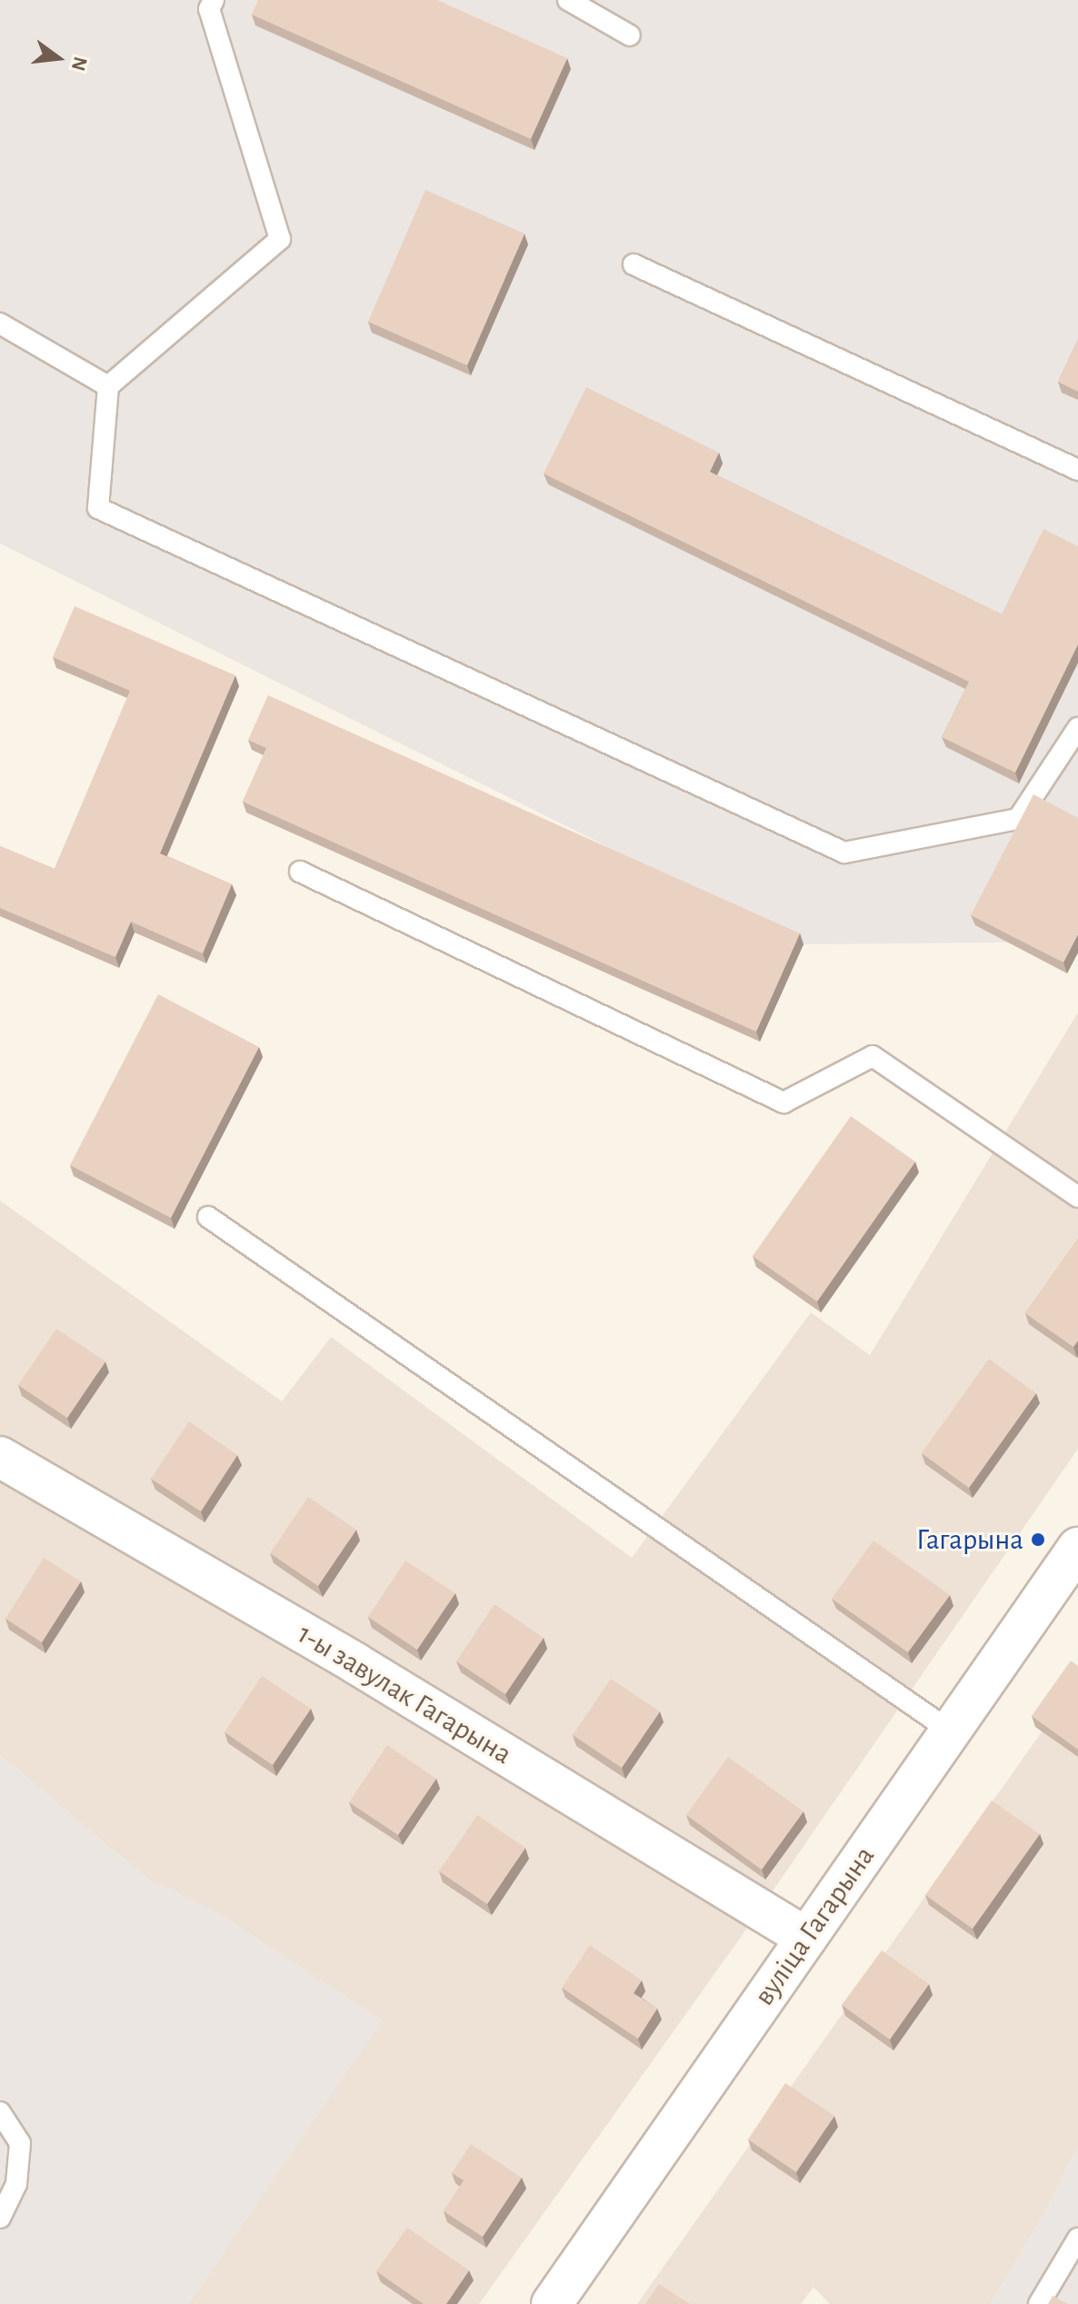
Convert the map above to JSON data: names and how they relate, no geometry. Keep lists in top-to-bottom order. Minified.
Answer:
{"streets":{"street":["1-ы завулак Гагарына","вуліца Гагарына"]},"crossings":[["1-ы завулак Гагарына","вуліца Гагарына"]],"places":["Гагарына"],"north":"right"}
